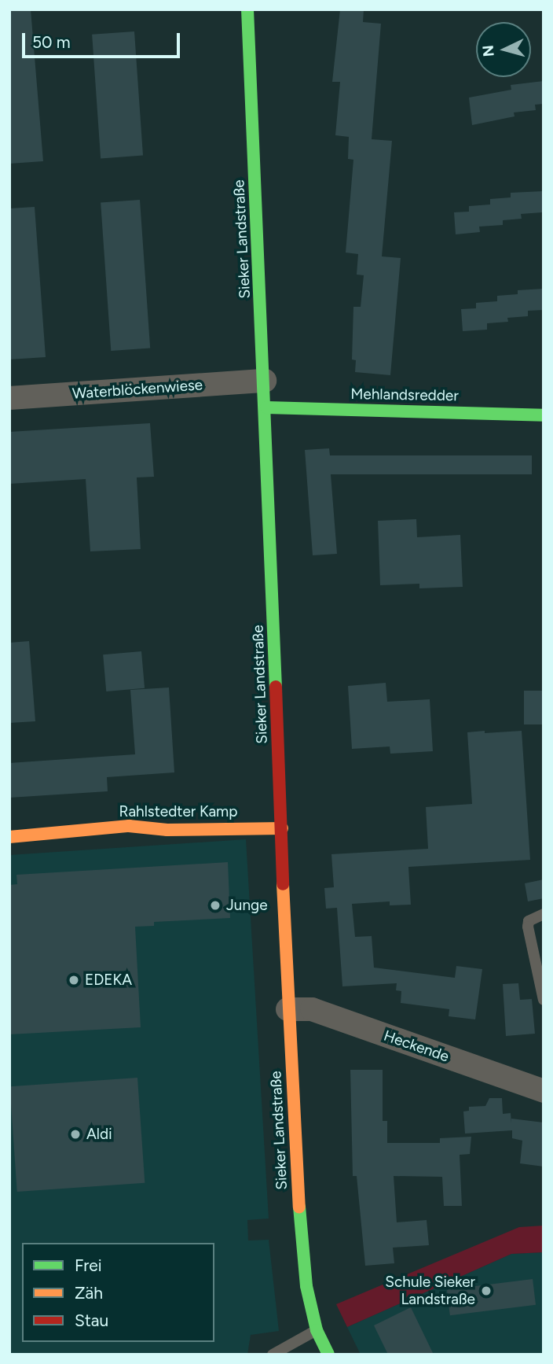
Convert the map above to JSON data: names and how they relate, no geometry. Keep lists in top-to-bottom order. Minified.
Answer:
{"streets":{"main road":["Sieker Landstraße","Mehlandsredder","Rahlstedter Kamp"],"street":["Waterblöckenwiese","Heckende"]},"crossings":[["Sieker Landstraße","Waterblöckenwiese"],["Sieker Landstraße","Mehlandsredder"],["Sieker Landstraße","Rahlstedter Kamp"],["Sieker Landstraße","Heckende"]],"places":["Junge","EDEKA","Aldi","Schule Sieker Landstraße"],"legend":["Frei","Zäh","Stau"],"scale_bar":"50 m","north":"left"}
